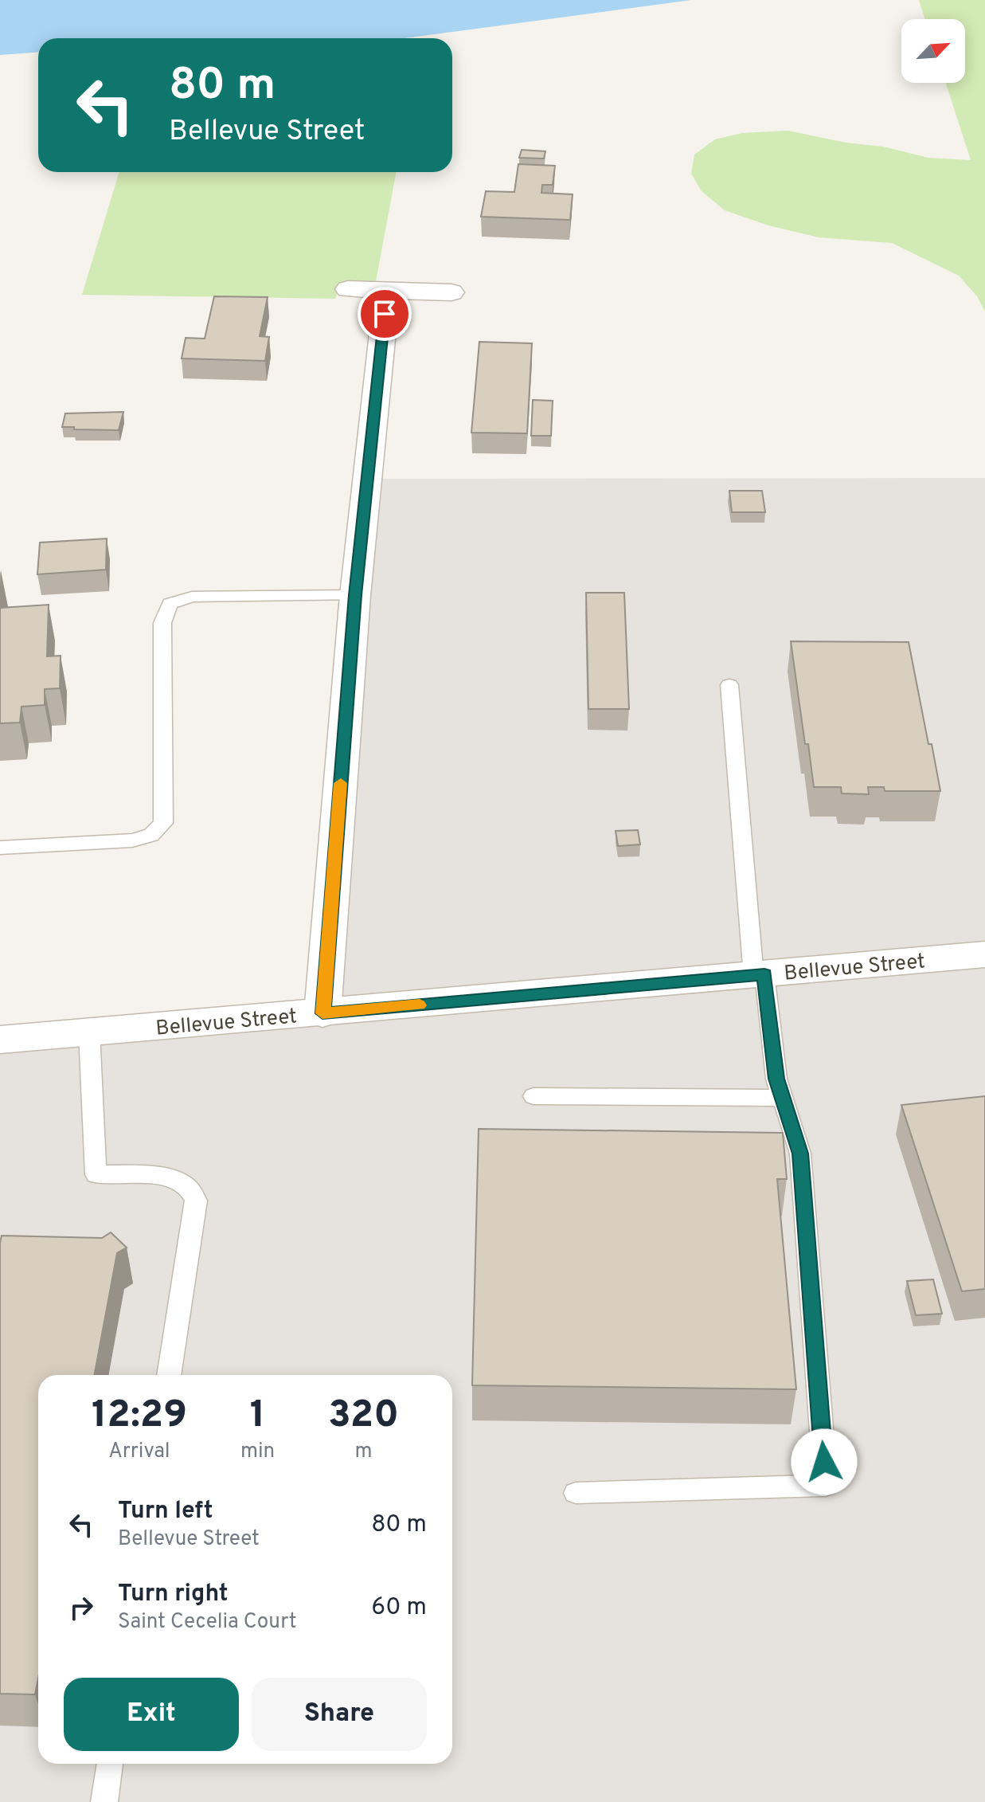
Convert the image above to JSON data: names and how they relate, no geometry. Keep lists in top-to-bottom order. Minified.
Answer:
{"streets":{"street":["Bellevue Street"]},"north":"top right","page":{"turn":["80 m","Bellevue Street"],"eta":["12:29","Arrival","1","min","320","m"],"list":[{"name":"Turn left","note":"Bellevue Street","value":"80 m"},{"name":"Turn right","note":"Saint Cecelia Court","value":"60 m"}],"buttons":["Exit","Share"]}}
